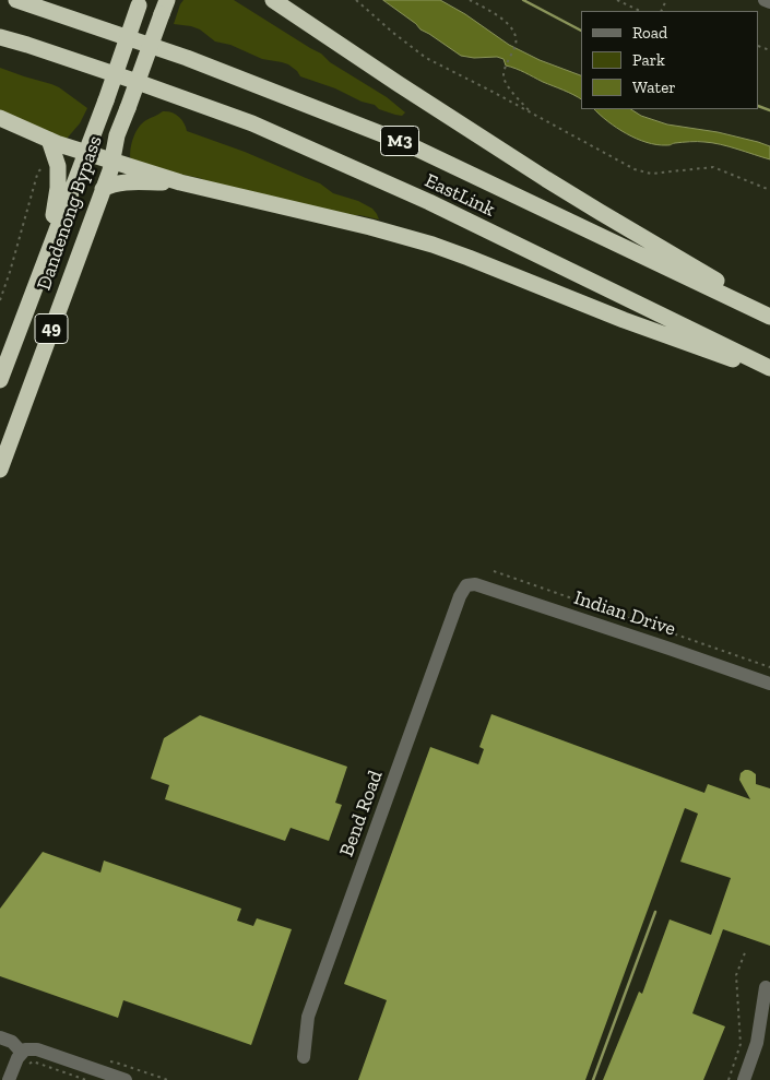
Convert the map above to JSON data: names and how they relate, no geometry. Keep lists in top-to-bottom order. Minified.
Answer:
{"streets":{"highway":["M3","EastLink","Dandenong Bypass","49"],"street":["Indian Drive","Bend Road"]},"crossings":[["Indian Drive","Bend Road"]],"legend":["Road","Park","Water"]}
